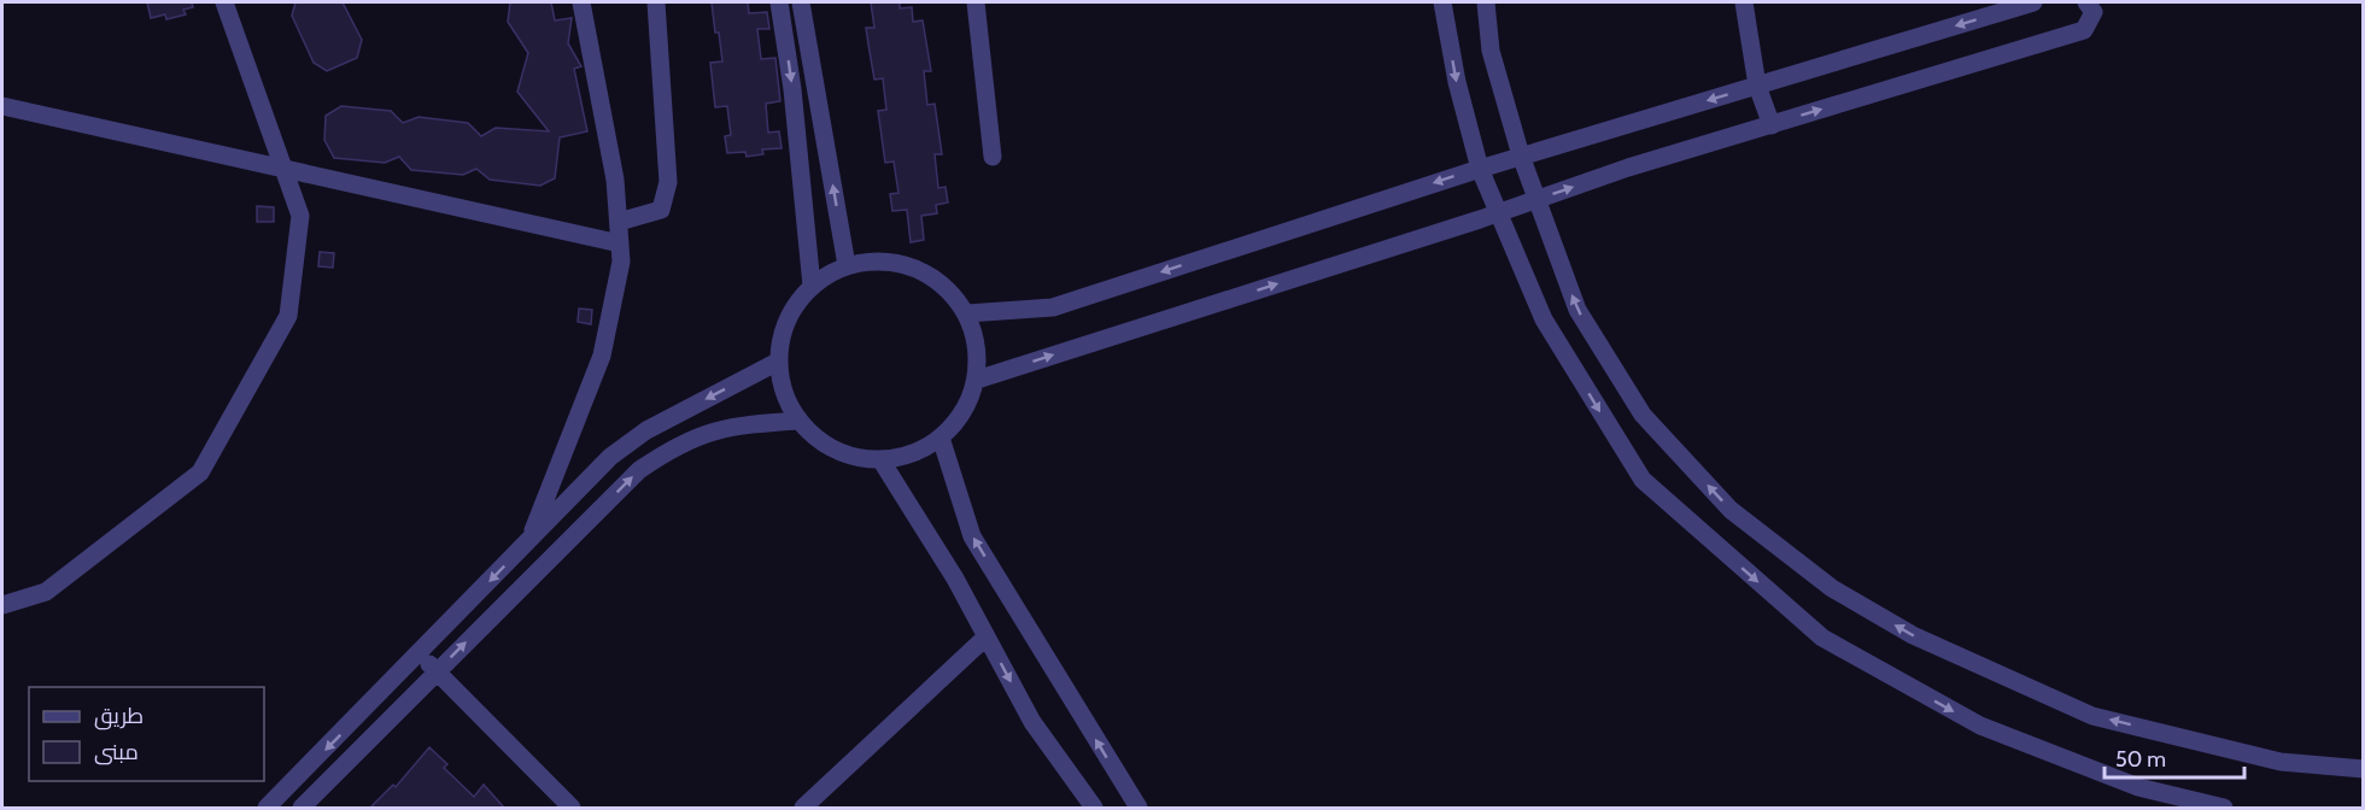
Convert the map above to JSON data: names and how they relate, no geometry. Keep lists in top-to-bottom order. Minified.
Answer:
{"legend":["طريق","مبنى"],"scale_bar":"50 m"}
